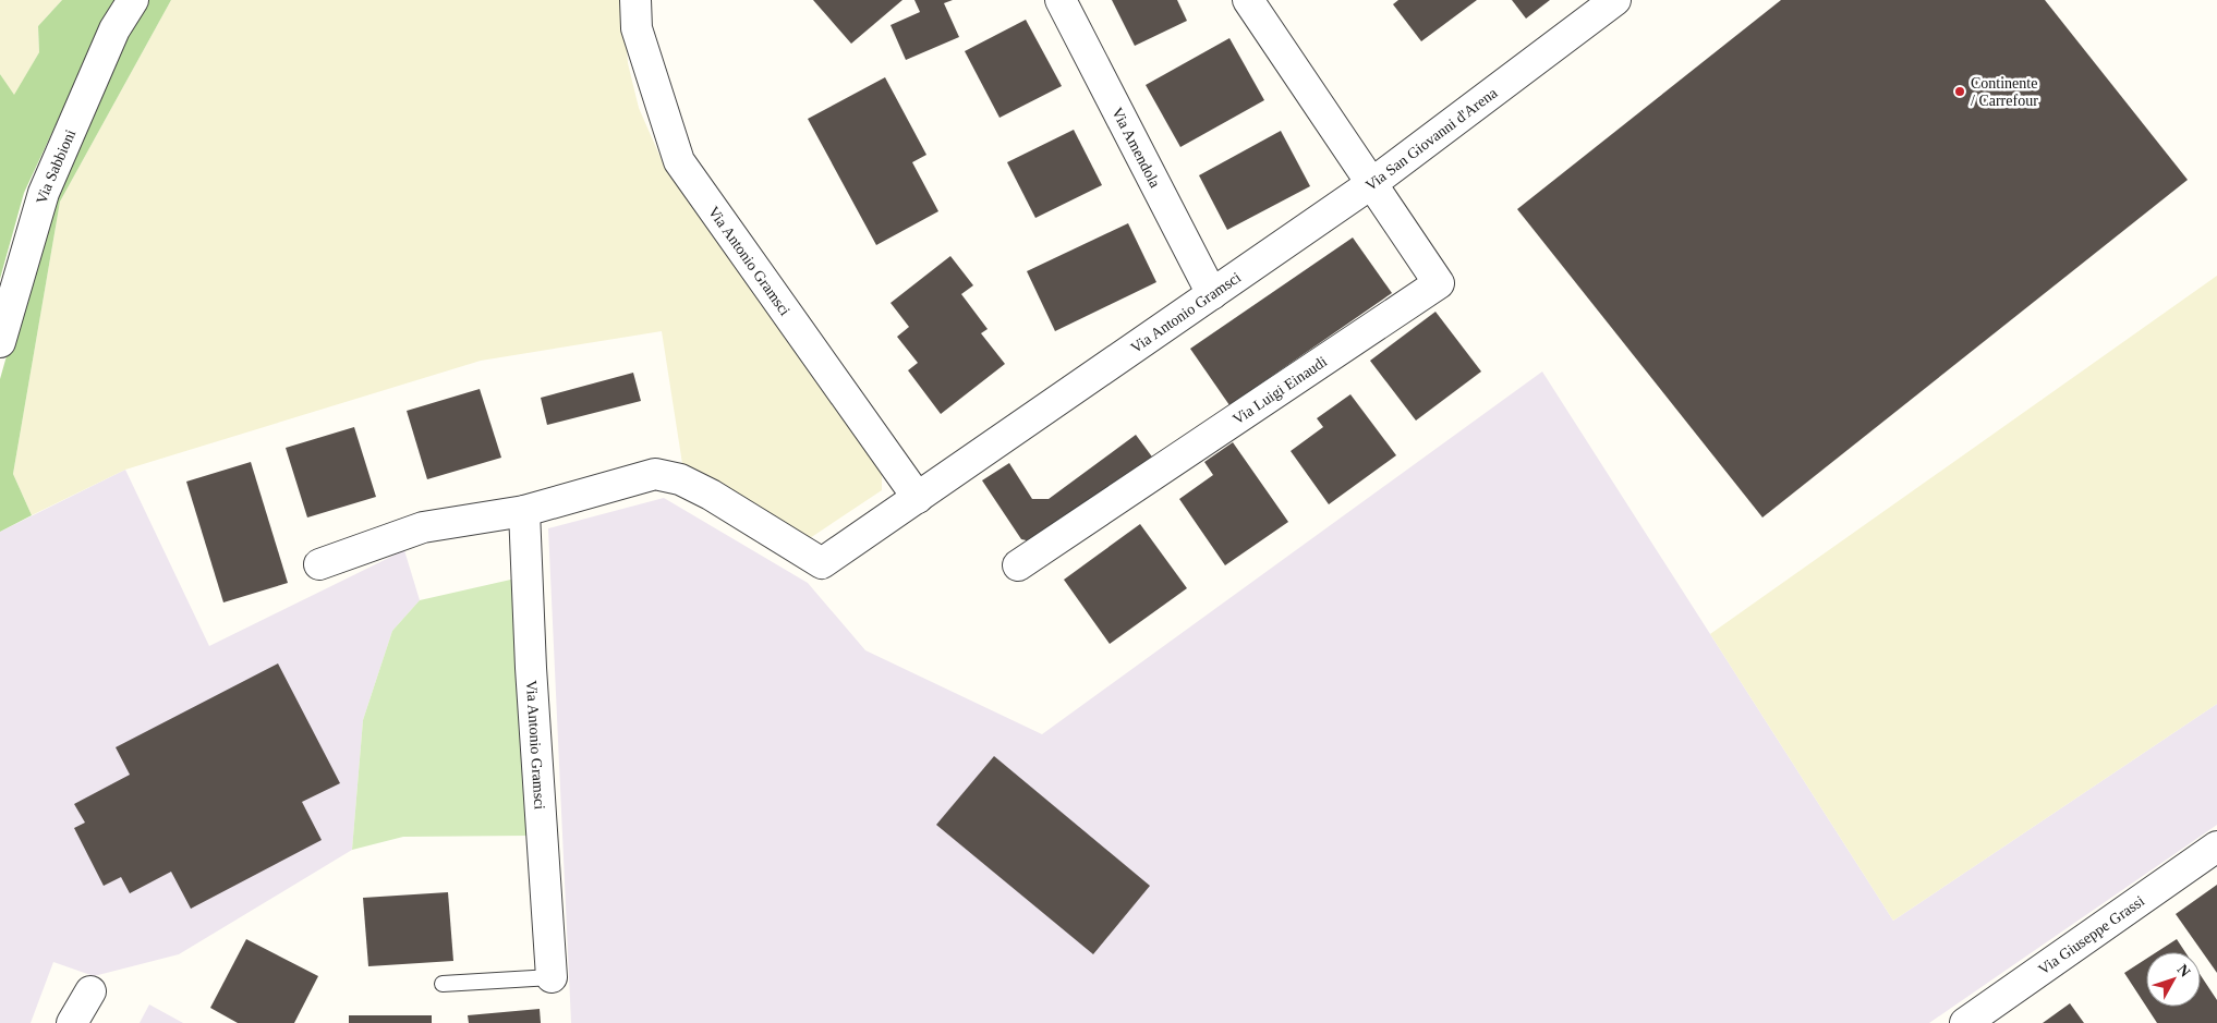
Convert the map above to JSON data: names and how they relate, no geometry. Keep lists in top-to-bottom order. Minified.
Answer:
{"streets":{"street":["Via San Giovanni d'Arena","Via Amendola","Via Sabbioni","Via Antonio Gramsci","Via Luigi Einaudi","Via Giuseppe Grassi"]},"crossings":[["Via San Giovanni d'Arena","Via Antonio Gramsci"],["Via San Giovanni d'Arena","Via Luigi Einaudi"],["Via Amendola","Via Antonio Gramsci"],["Via Antonio Gramsci","Via Luigi Einaudi"]],"places":["Continente / Carrefour"],"north":"top right"}
